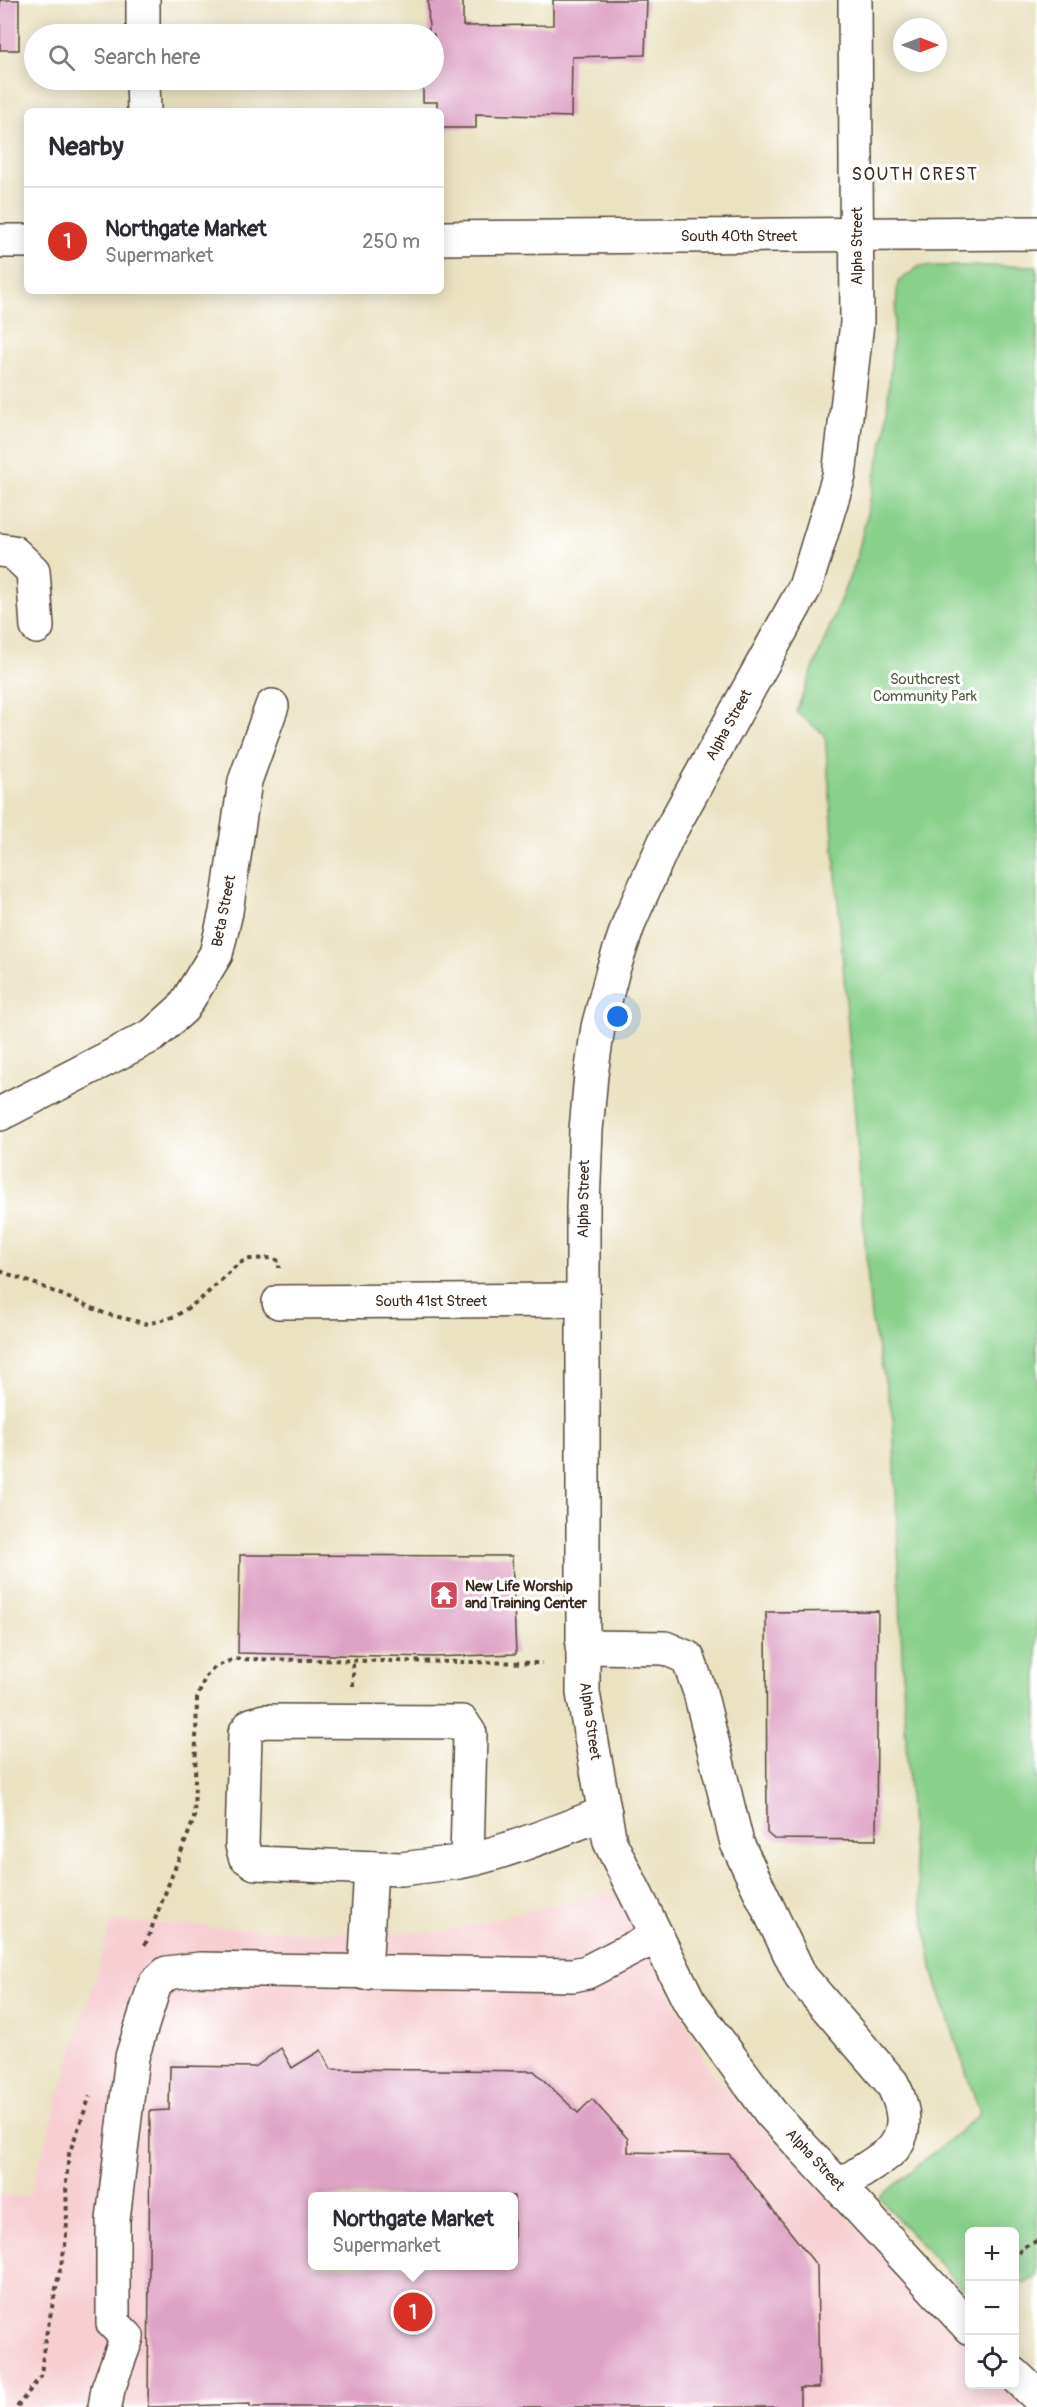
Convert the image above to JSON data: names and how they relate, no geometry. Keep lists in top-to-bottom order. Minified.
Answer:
{"streets":{"street":["South 40th Street","Alpha Street","Beta Street","South 41st Street"]},"crossings":[["South 40th Street","Alpha Street"],["Alpha Street","South 41st Street"]],"districts":["SOUTH CREST"],"parks":["Southcrest Community Park"],"places":{"temple":["New Life Worship and Training Center"]},"north":"right","page":{"search":"Search here","heading":"Nearby","list":[{"mark":"1","name":"Northgate Market","note":"Supermarket","value":"250 m"}],"popup":["Northgate Market","Supermarket"],"map_buttons":["+","−"],"pins":"1"}}
